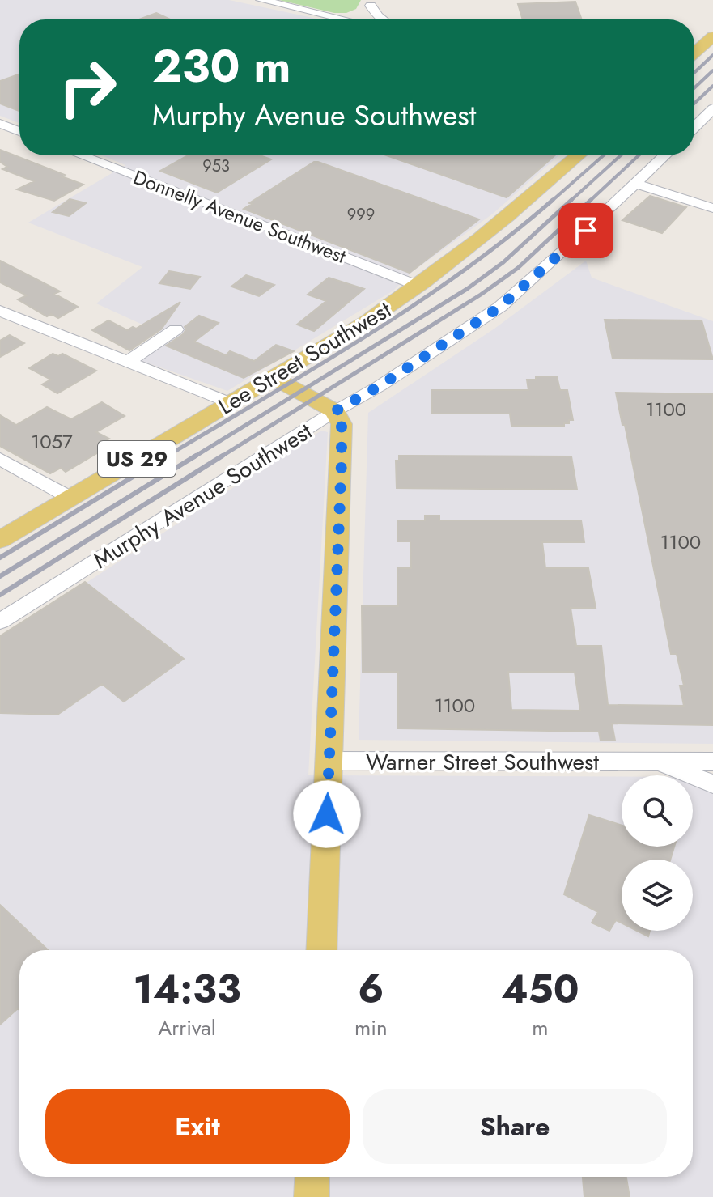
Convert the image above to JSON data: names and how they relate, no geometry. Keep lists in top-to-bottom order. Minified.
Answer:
{"streets":{"main road":["Lee Street Southwest","US 29"],"street":["Donnelly Avenue Southwest","Murphy Avenue Southwest","Warner Street Southwest"]},"crossings":[["Donnelly Avenue Southwest","Lee Street Southwest"]],"house_numbers":["953","999","1100","1057","1100","1100"],"page":{"turn":["230 m","Murphy Avenue Southwest"],"eta":["14:33","Arrival","6","min","450","m"],"buttons":["Exit","Share"]}}
